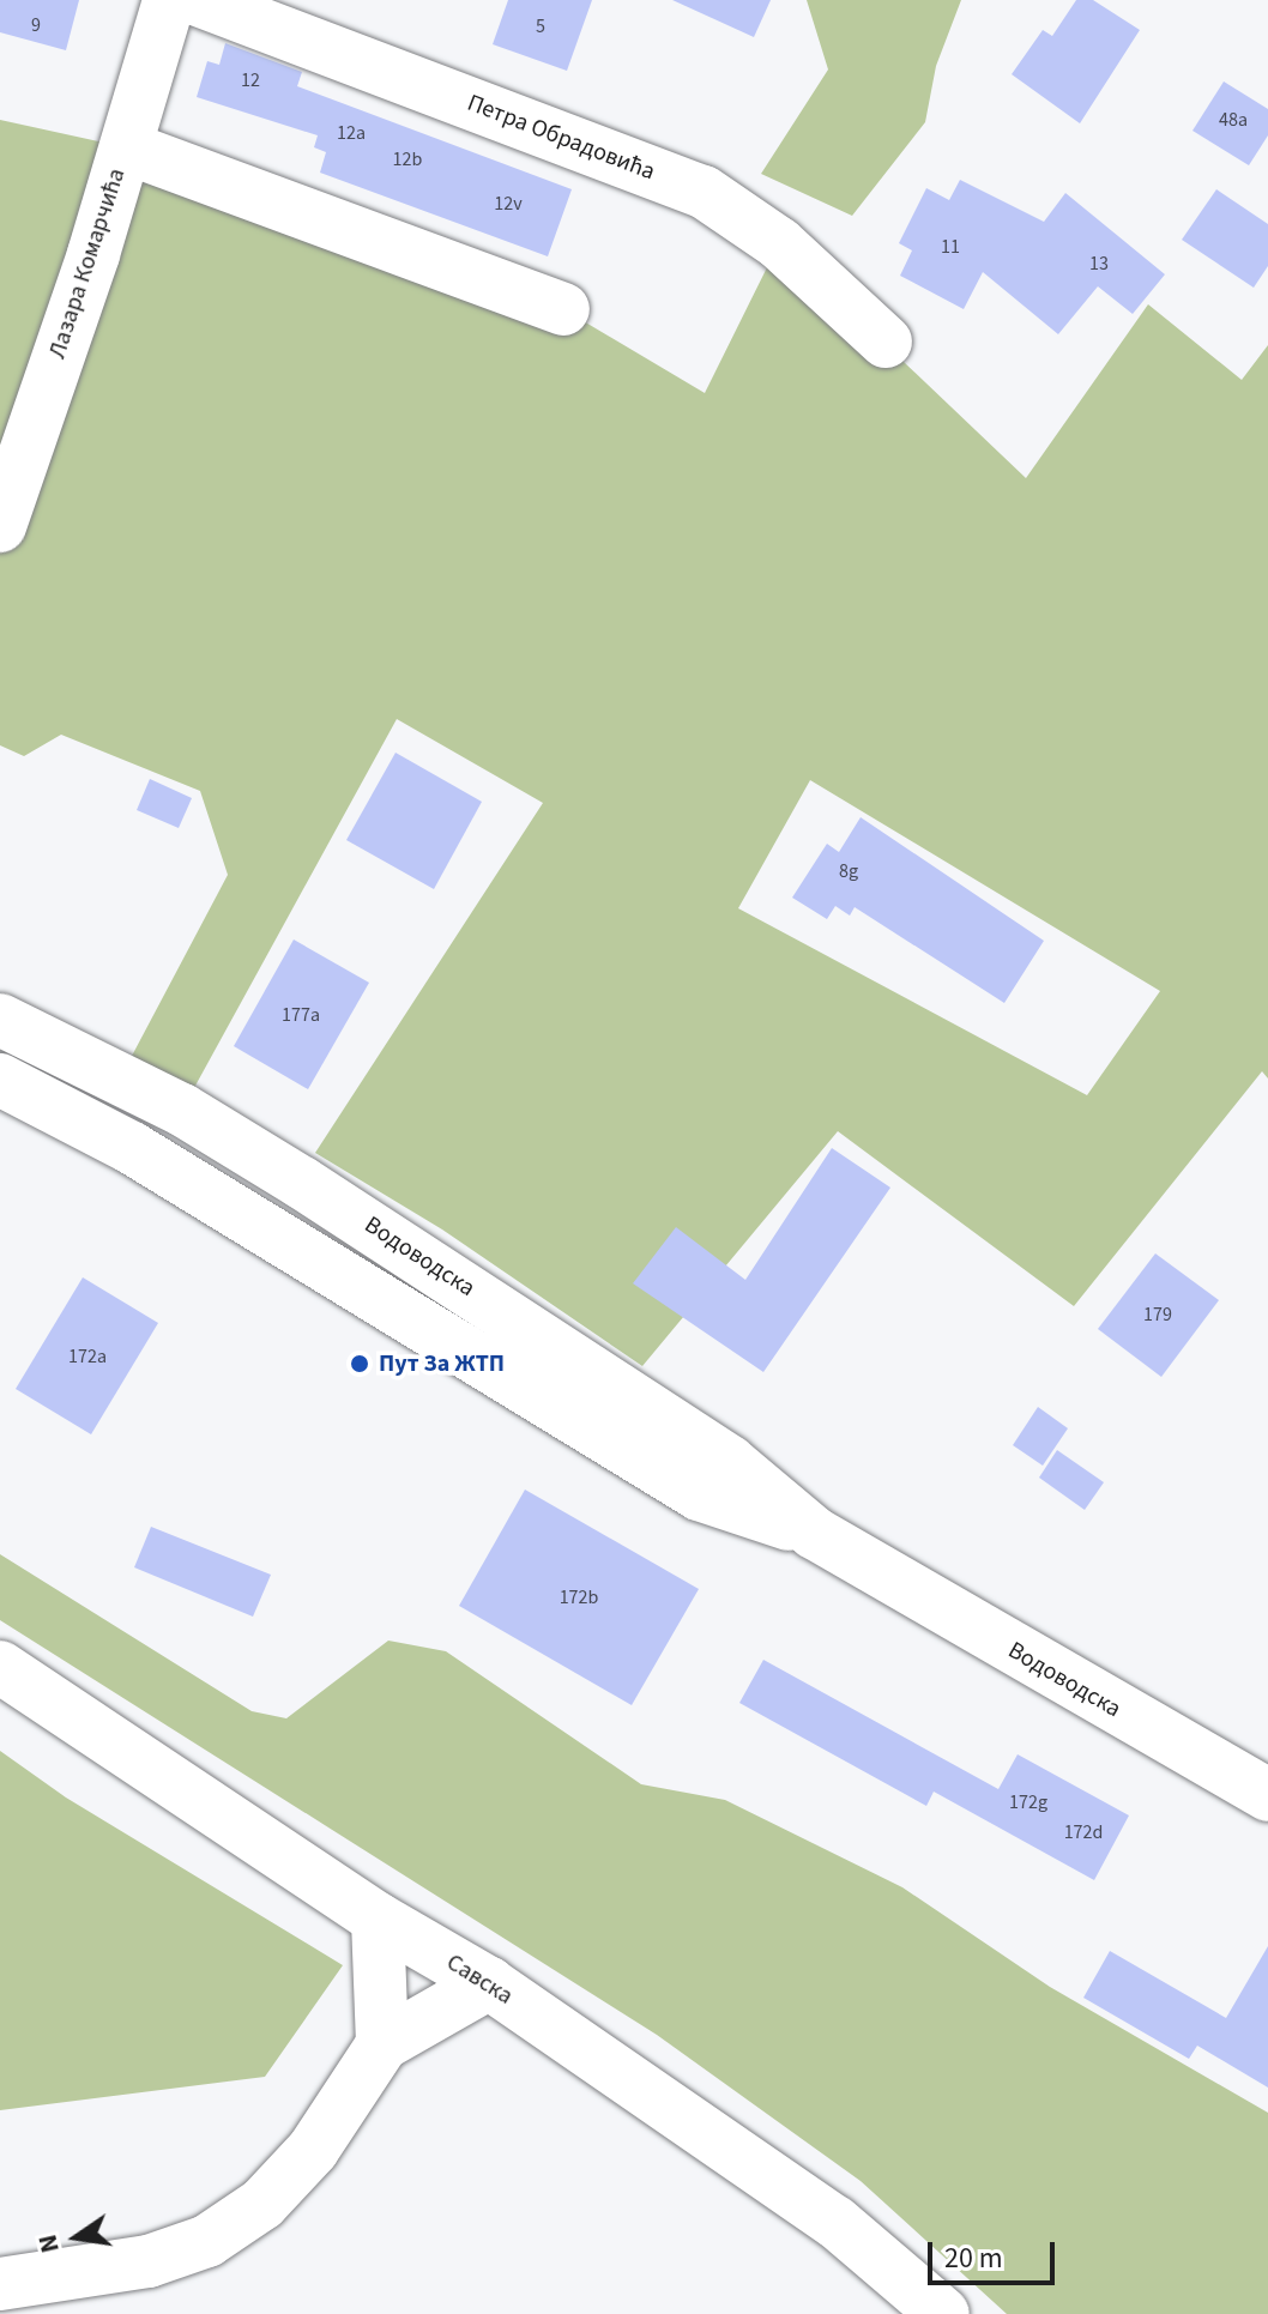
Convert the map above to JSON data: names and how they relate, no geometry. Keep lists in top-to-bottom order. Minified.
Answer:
{"streets":{"street":["Петра Обрадовића","Лазара Комарчића","Водоводска","Савска"]},"places":["Пут За ЖТП"],"house_numbers":["9","5","12","48a","12a","12b","12v","11","13","8g","177a","179","172a","172b","172g","172d"],"scale_bar":"20 m","north":"left"}
